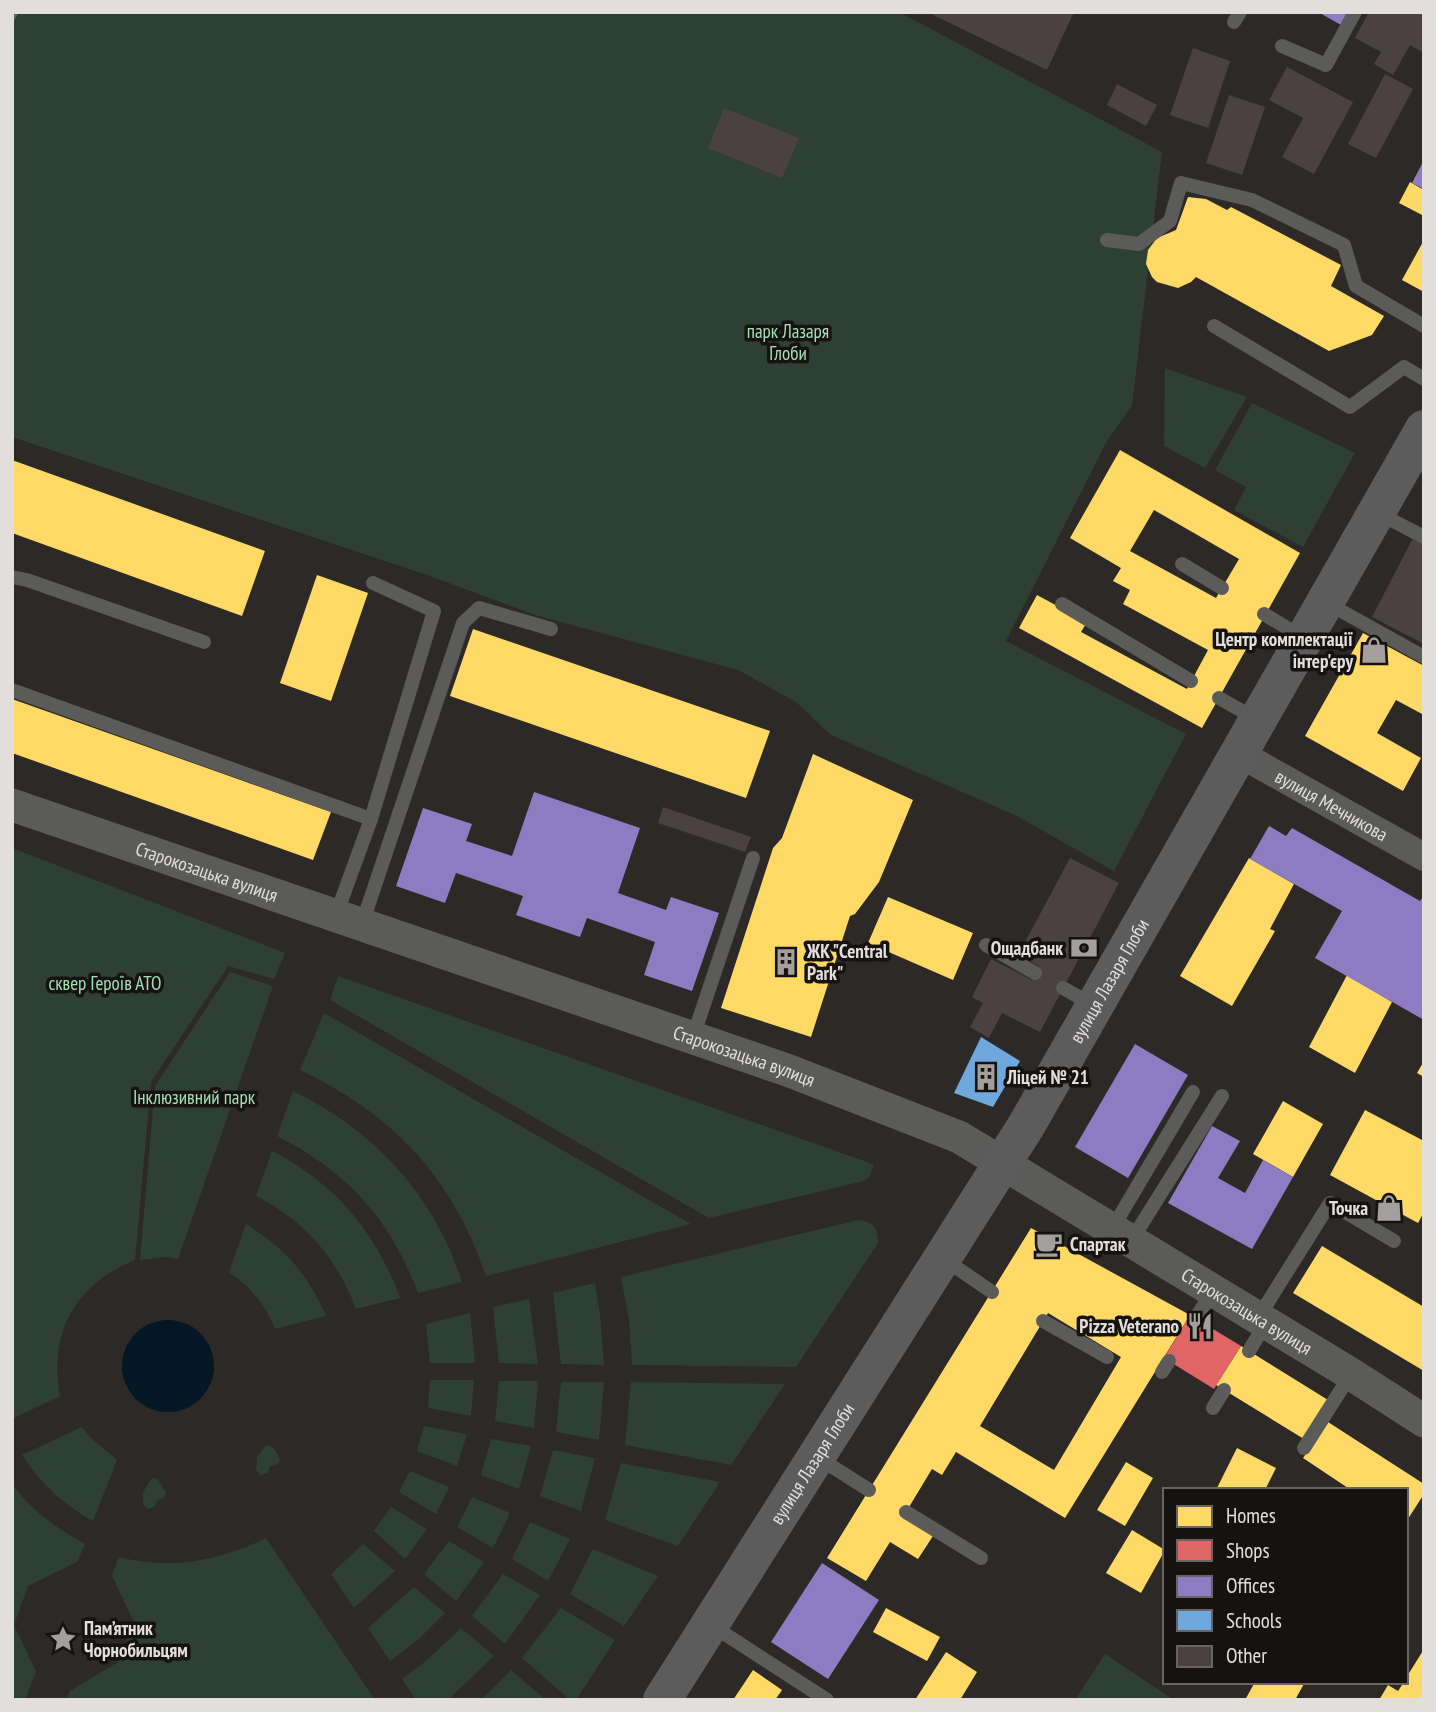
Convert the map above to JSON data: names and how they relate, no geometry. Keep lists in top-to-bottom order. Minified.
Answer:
{"streets":{"main road":["вулиця Лазаря Глоби"],"street":["вулиця Мечникова","Старокозацька вулиця"]},"crossings":[["вулиця Мечникова","вулиця Лазаря Глоби"],["Старокозацька вулиця","вулиця Лазаря Глоби"]],"parks":["парк Лазаря Глоби","сквер Героїв АТО","Інклюзивний парк"],"places":{"shop":["Центр комплектації інтер'єру","Точка"],"bank":["Ощадбанк"],"building":["ЖК \"Central Park\"","Ліцей № 21"],"cafe":["Спартак"],"restaurant":["Pizza Veterano"],"place":["Пам’ятник Чорнобильцям"]},"legend":["Homes","Shops","Offices","Schools","Other"]}
